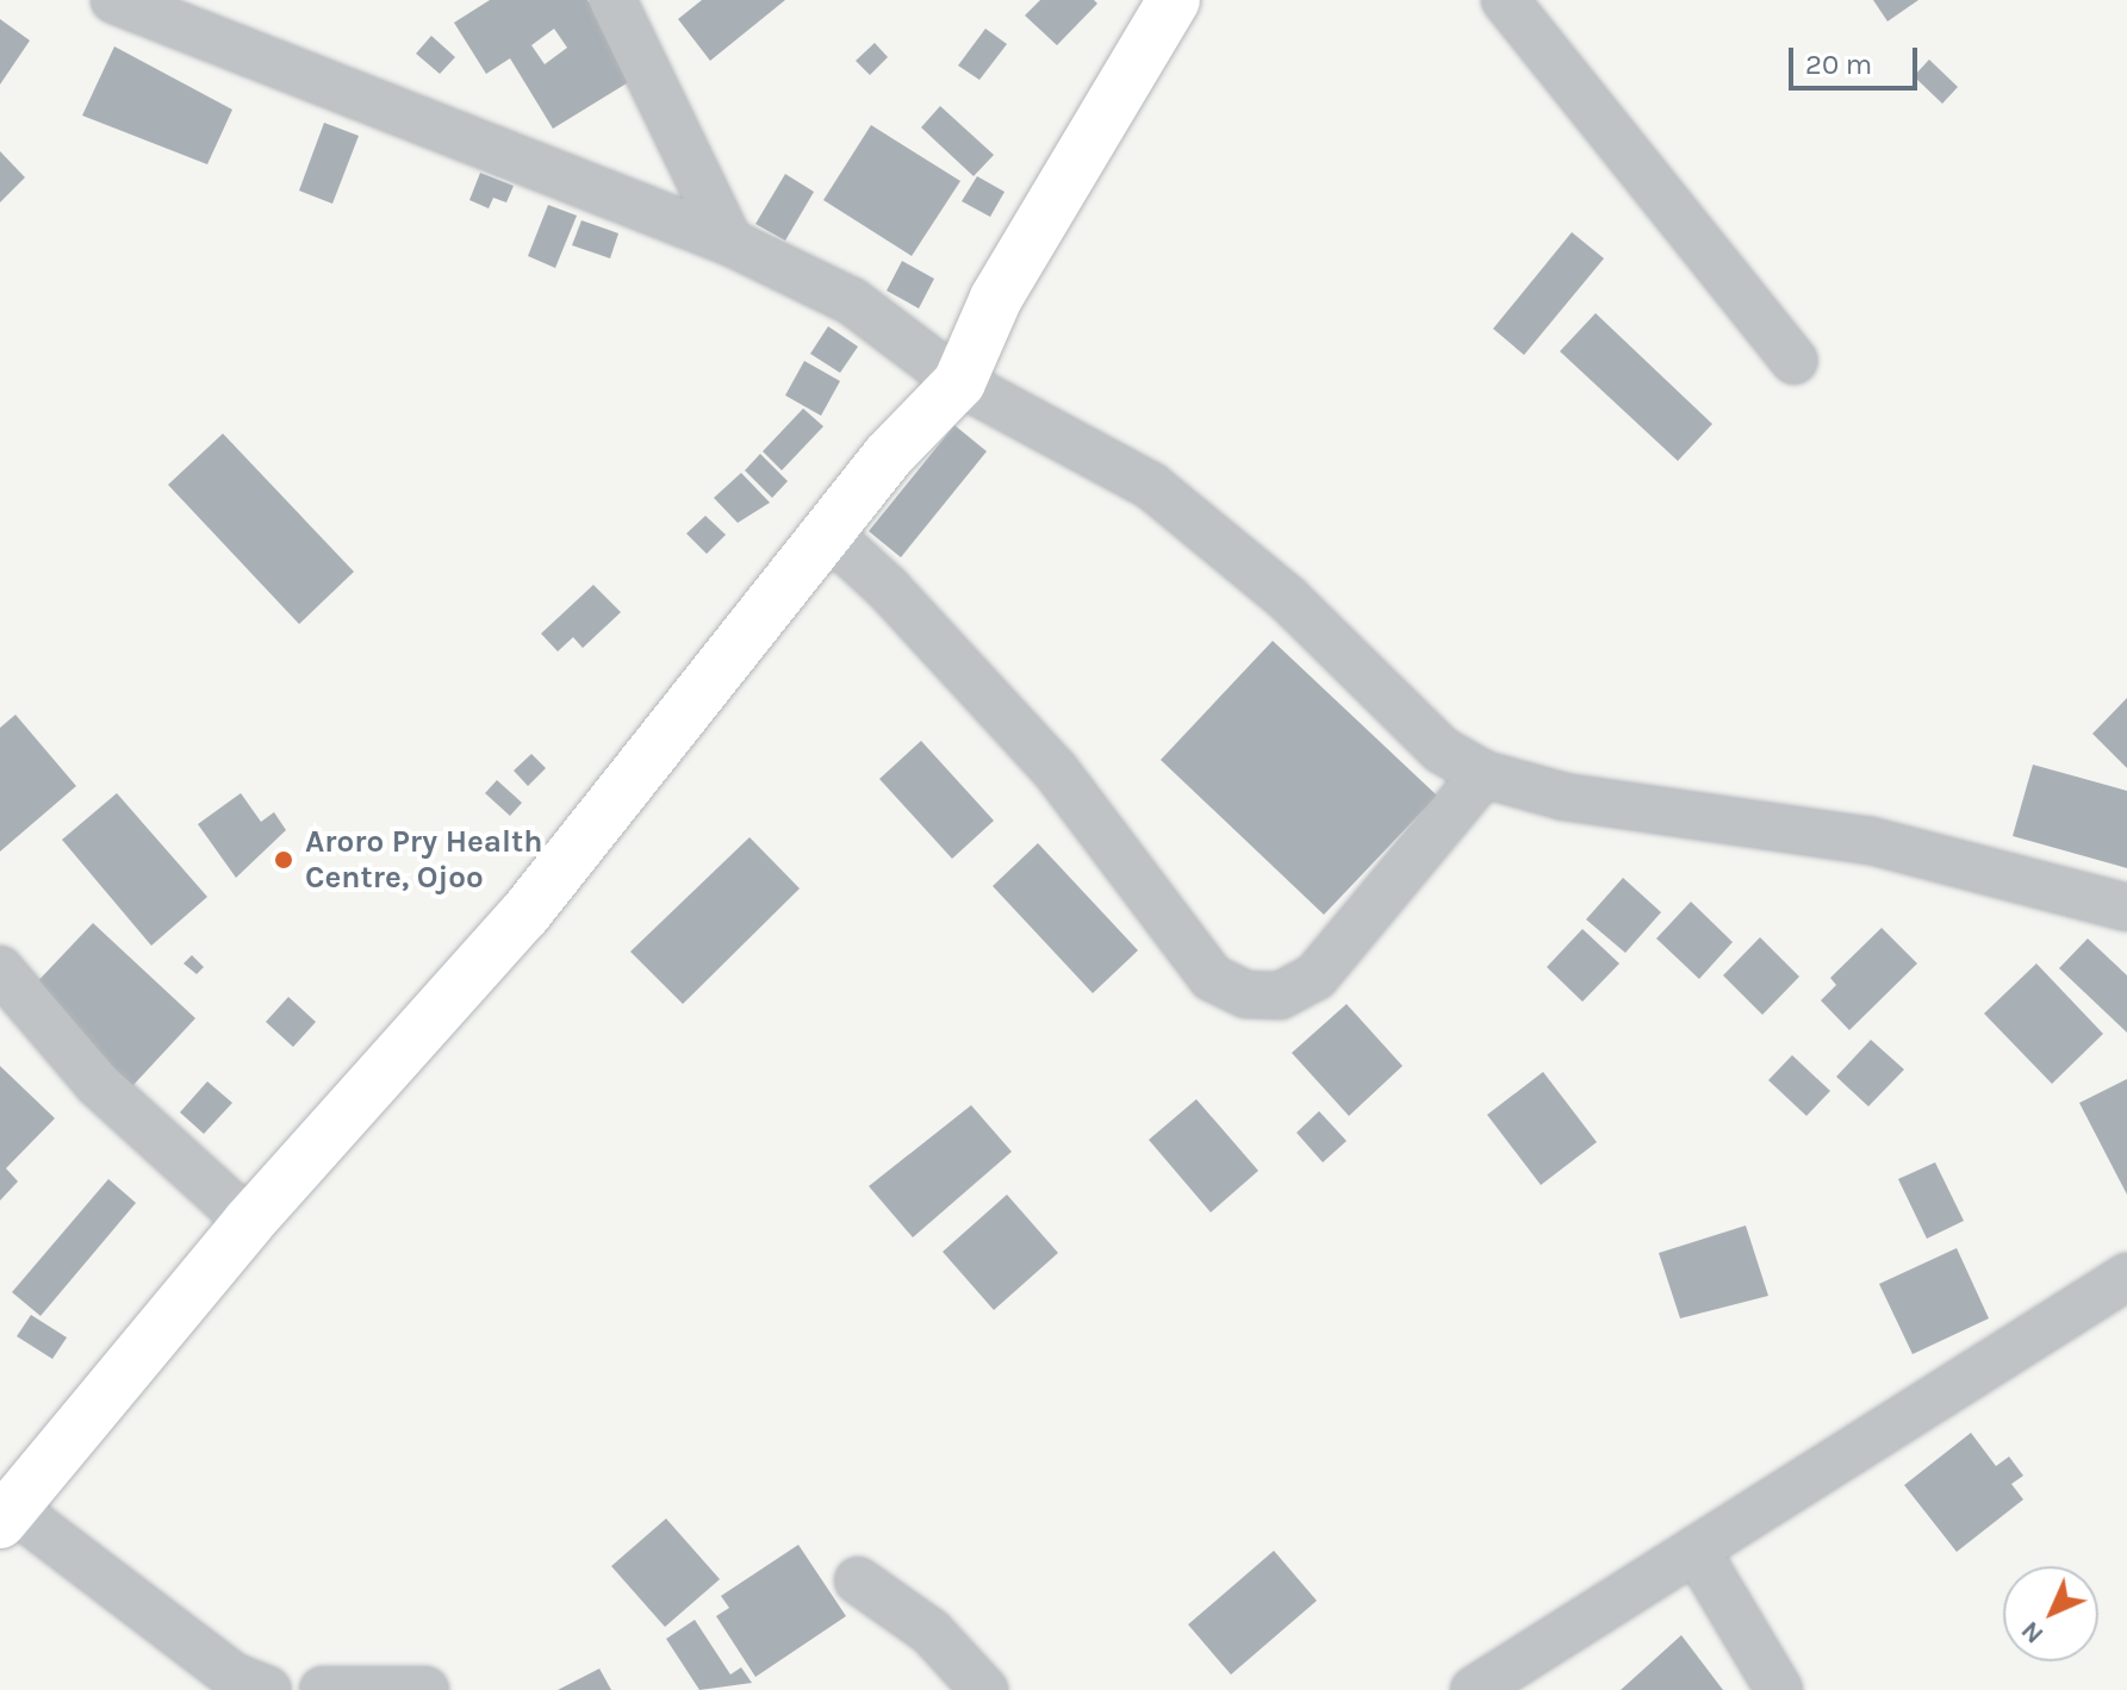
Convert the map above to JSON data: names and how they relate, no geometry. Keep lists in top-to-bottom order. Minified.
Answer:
{"places":["Aroro Pry Health Centre, Ojoo"],"scale_bar":"20 m","north":"bottom left"}
